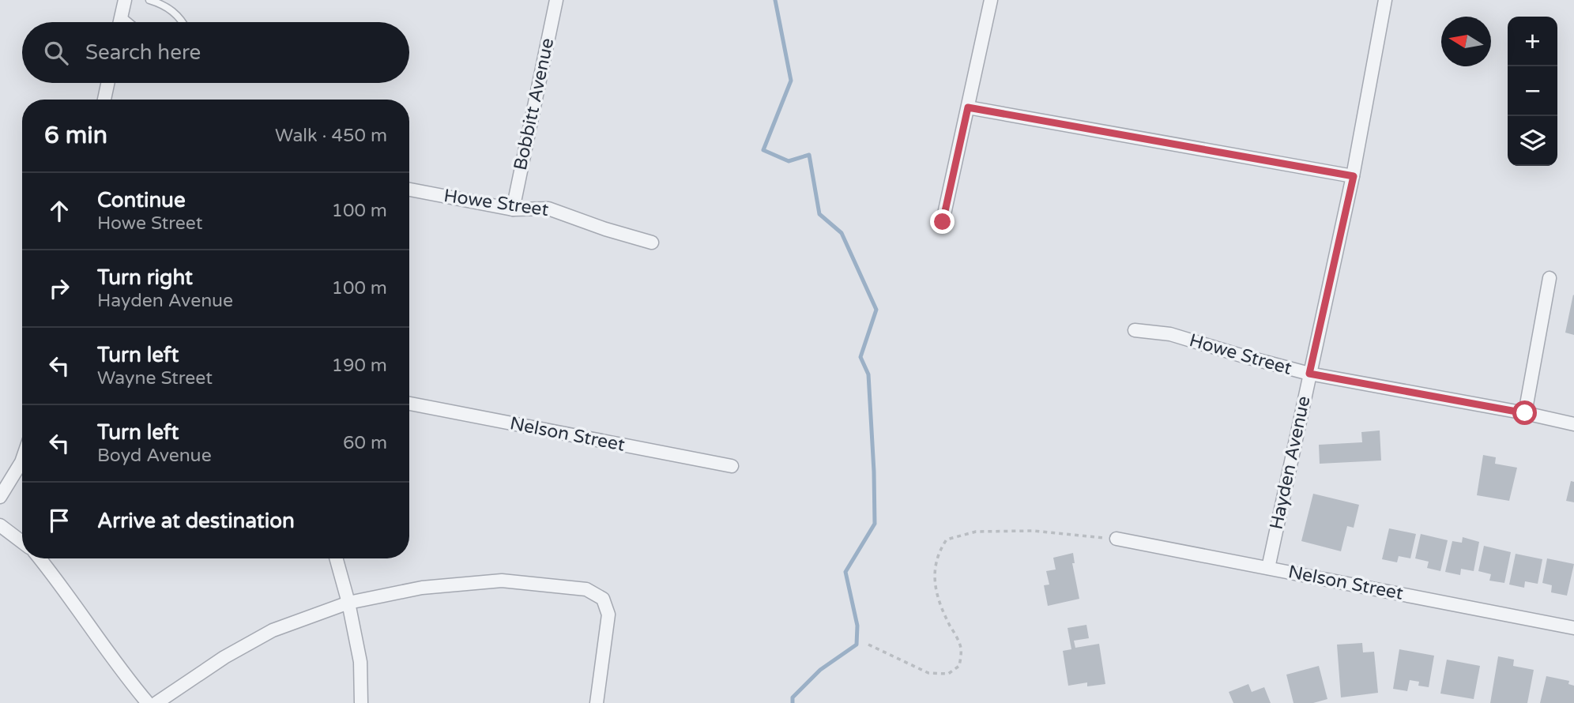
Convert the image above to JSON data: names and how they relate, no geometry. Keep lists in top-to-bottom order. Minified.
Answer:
{"streets":{"street":["Bobbitt Avenue","Howe Street","Nelson Street","Hayden Avenue"]},"crossings":[["Bobbitt Avenue","Howe Street"],["Howe Street","Hayden Avenue"],["Nelson Street","Hayden Avenue"]],"north":"left","page":{"map_buttons":["+","−"],"search":"Search here","heading":["6 min","Walk · 450 m"],"list":[["Continue","Howe Street","100 m"],["Turn right","Hayden Avenue","100 m"],["Turn left","Wayne Street","190 m"],["Turn left","Boyd Avenue","60 m"],"Arrive at destination"]}}
